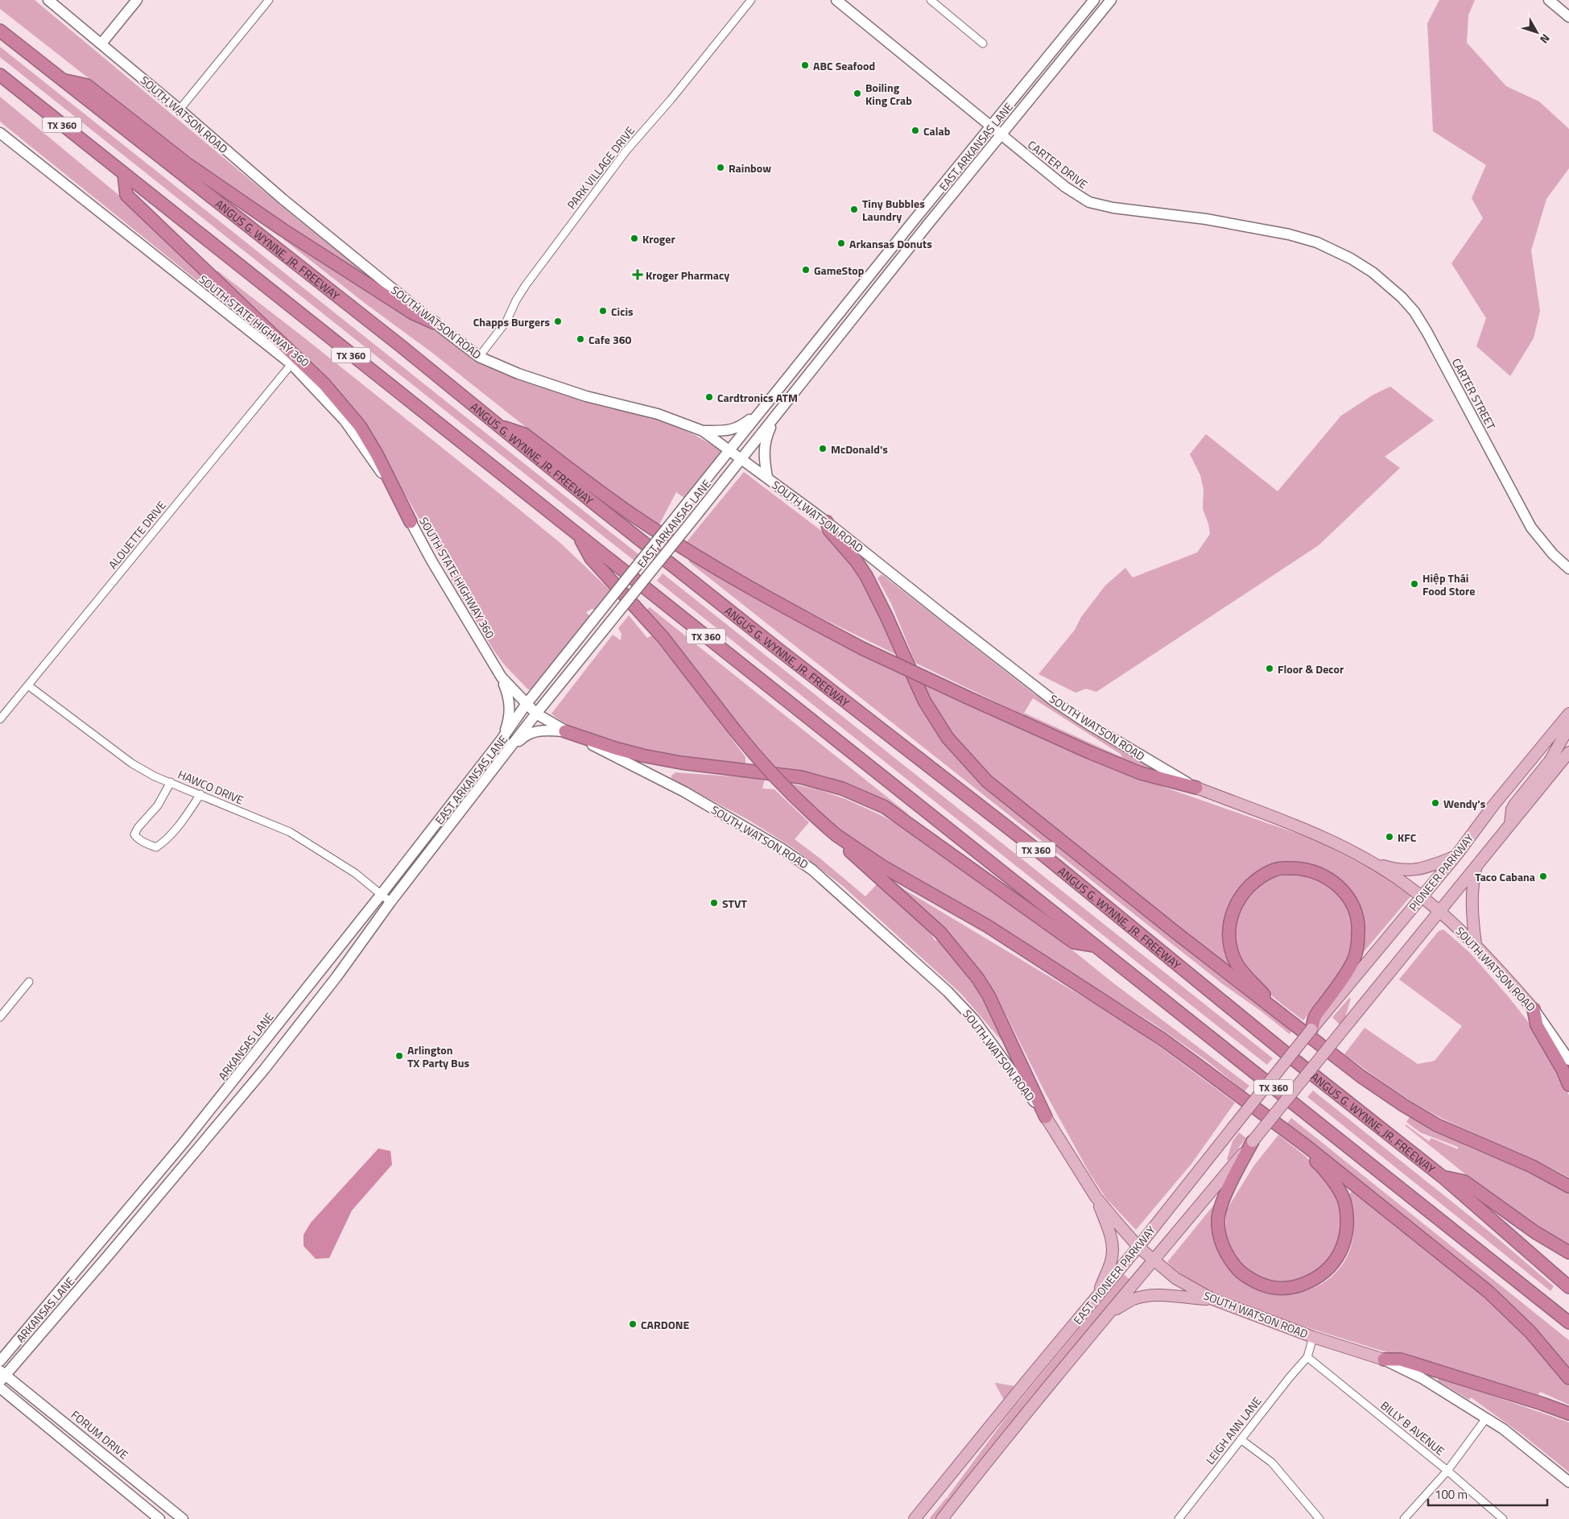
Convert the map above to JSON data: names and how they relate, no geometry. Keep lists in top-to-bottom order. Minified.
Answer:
{"streets":{"highway":["TX 360","ANGUS G. WYNNE, JR. FREEWAY"],"main road":["SOUTH WATSON ROAD","EAST ARKANSAS LANE","CARTER DRIVE","SOUTH STATE HIGHWAY 360","CARTER STREET","PIONEER PARKWAY","ARKANSAS LANE","EAST PIONEER PARKWAY","FORUM DRIVE"],"street":["PARK VILLAGE DRIVE","ALOUETTE DRIVE","HAWCO DRIVE","BILLY B AVENUE","LEIGH ANN LANE"]},"crossings":[["SOUTH WATSON ROAD","EAST ARKANSAS LANE"],["SOUTH WATSON ROAD","PARK VILLAGE DRIVE"],["SOUTH WATSON ROAD","SOUTH STATE HIGHWAY 360"],["SOUTH WATSON ROAD","PIONEER PARKWAY"],["SOUTH WATSON ROAD","EAST PIONEER PARKWAY"],["SOUTH WATSON ROAD","BILLY B AVENUE"],["SOUTH WATSON ROAD","LEIGH ANN LANE"],["EAST ARKANSAS LANE","CARTER DRIVE"],["EAST ARKANSAS LANE","SOUTH STATE HIGHWAY 360"],["EAST ARKANSAS LANE","HAWCO DRIVE"],["EAST ARKANSAS LANE","ARKANSAS LANE"],["CARTER DRIVE","CARTER STREET"],["SOUTH STATE HIGHWAY 360","ALOUETTE DRIVE"],["ALOUETTE DRIVE","HAWCO DRIVE"],["HAWCO DRIVE","ARKANSAS LANE"],["PIONEER PARKWAY","EAST PIONEER PARKWAY"],["ARKANSAS LANE","FORUM DRIVE"],["BILLY B AVENUE","LEIGH ANN LANE"]],"places":{"other":["ABC Seafood","Boiling King Crab","Calab","Rainbow","Tiny Bubbles Laundry","Kroger","Arkansas Donuts","GameStop","Cicis","Chapps Burgers","Cafe 360","Cardtronics ATM","McDonald's","Hiệp Thái Food Store","Floor & Decor","Wendy's","KFC","Taco Cabana","STVT","Arlington TX Party Bus","CARDONE"],"health":["Kroger Pharmacy"]},"scale_bar":"100 m","north":"bottom right"}
